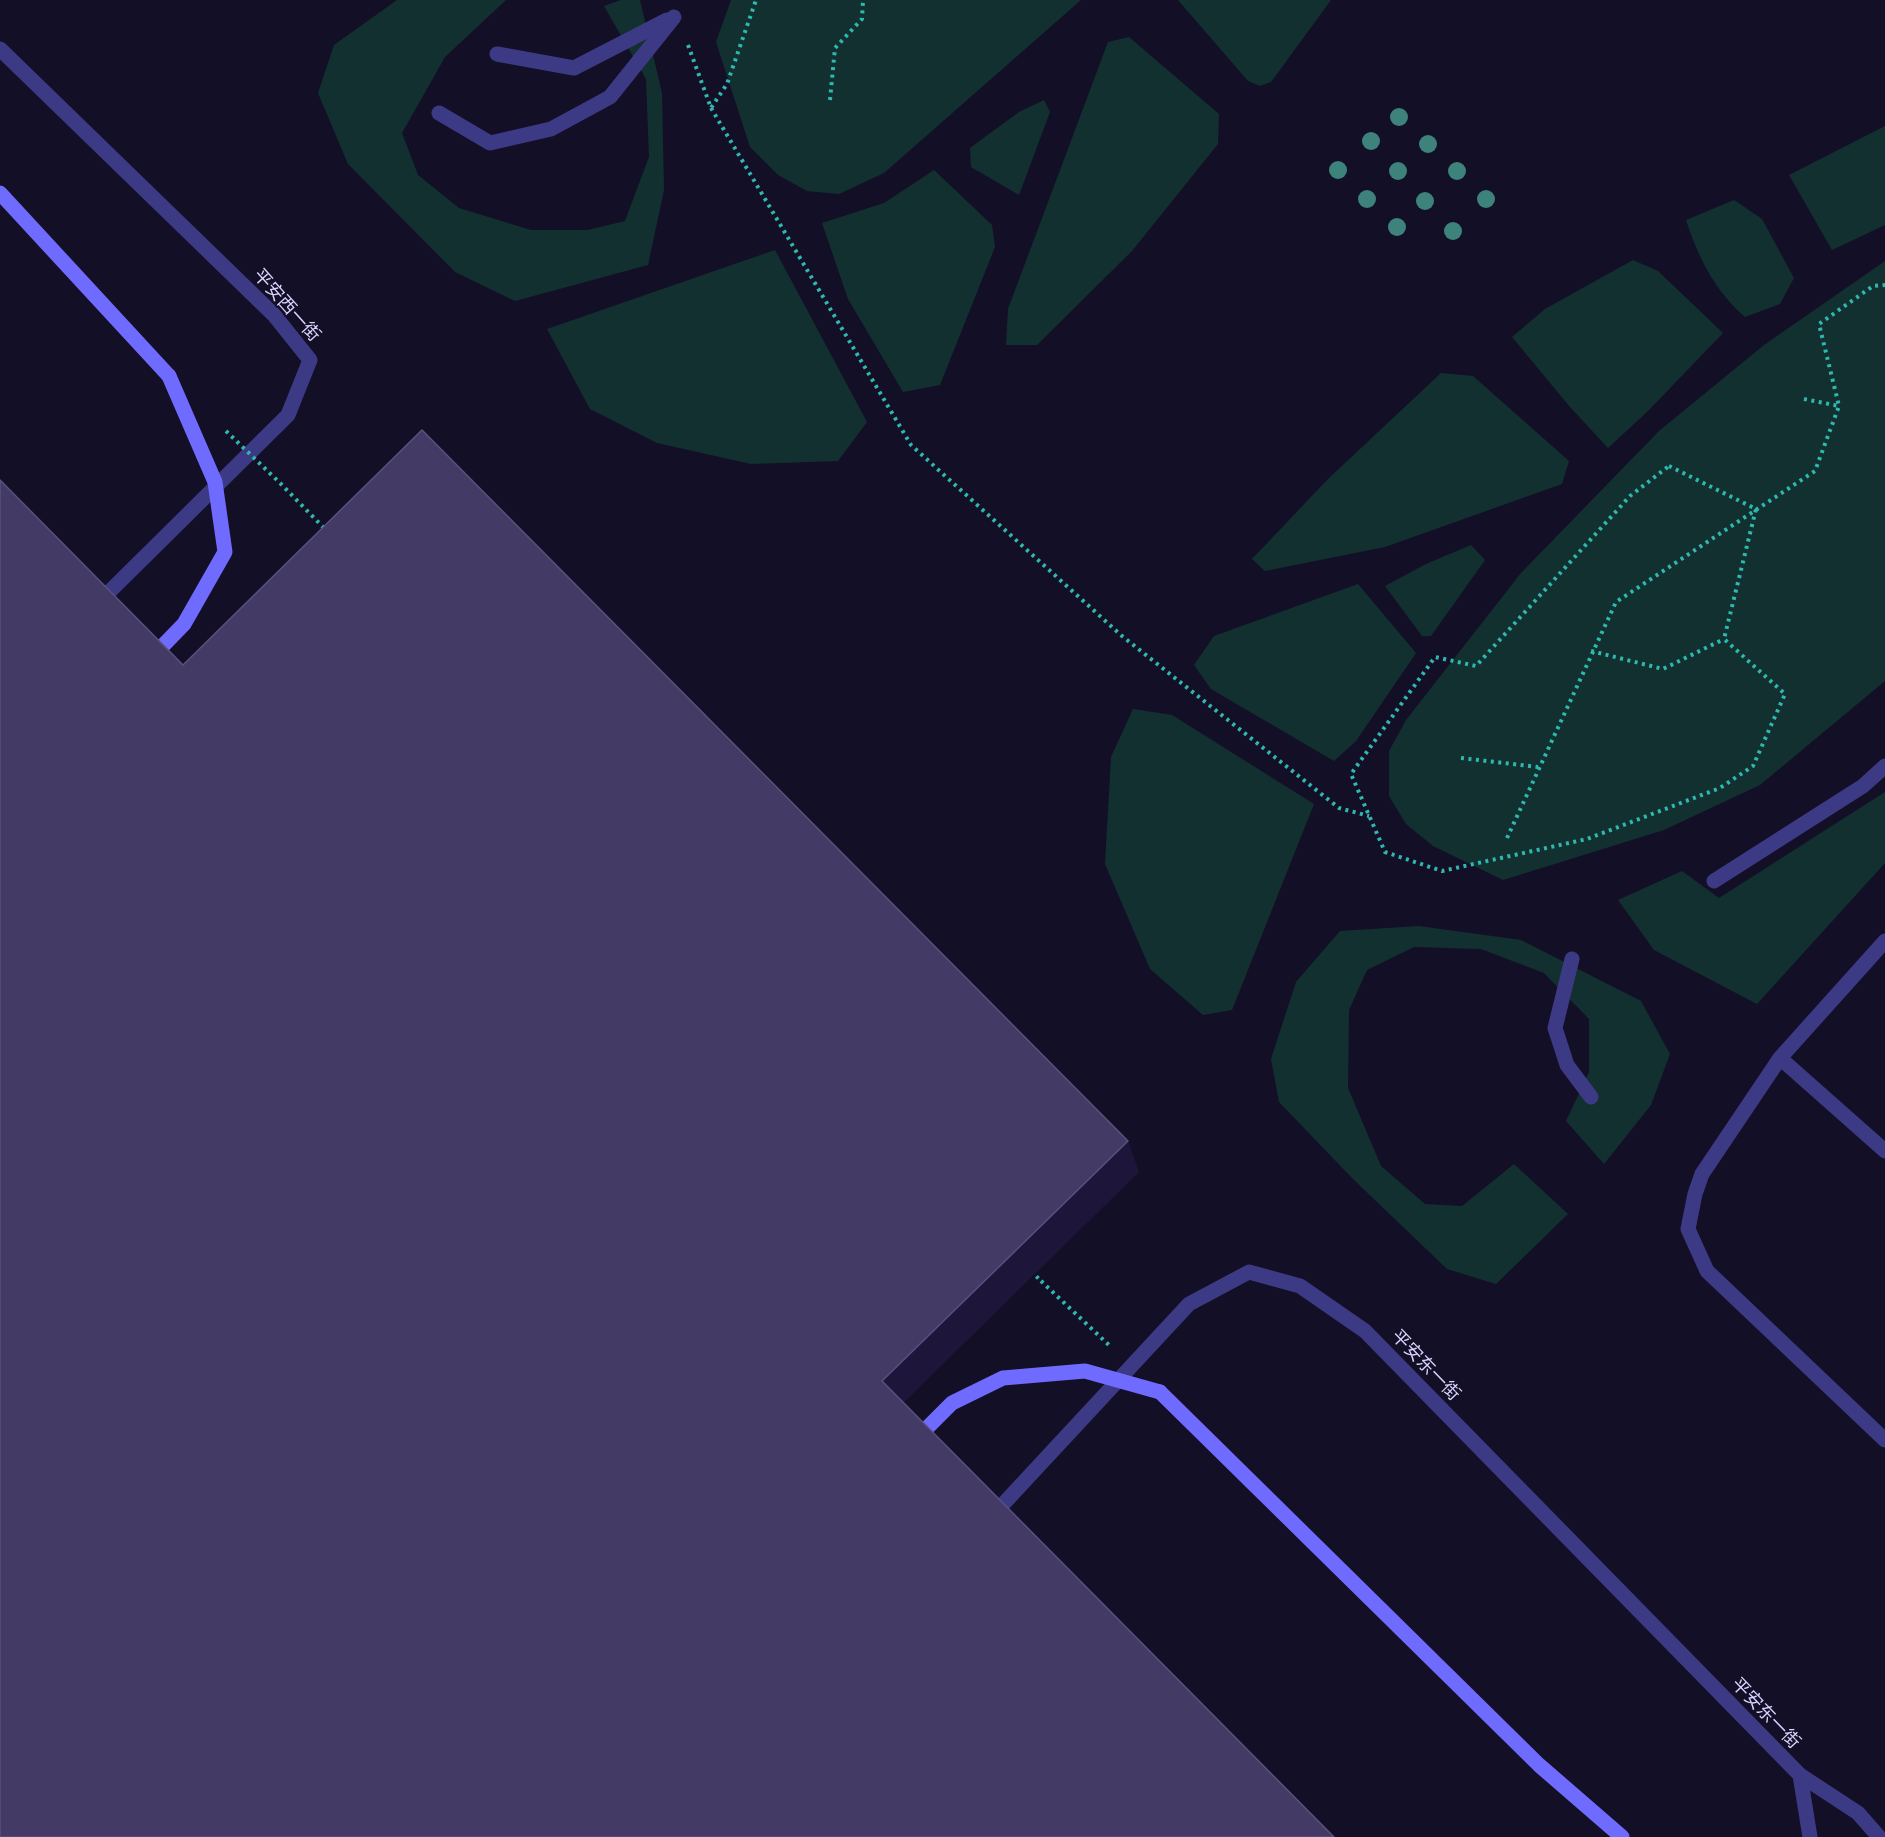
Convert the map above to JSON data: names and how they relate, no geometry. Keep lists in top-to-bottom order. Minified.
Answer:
{"streets":{"street":["平安西一街","平安东一街"]}}
